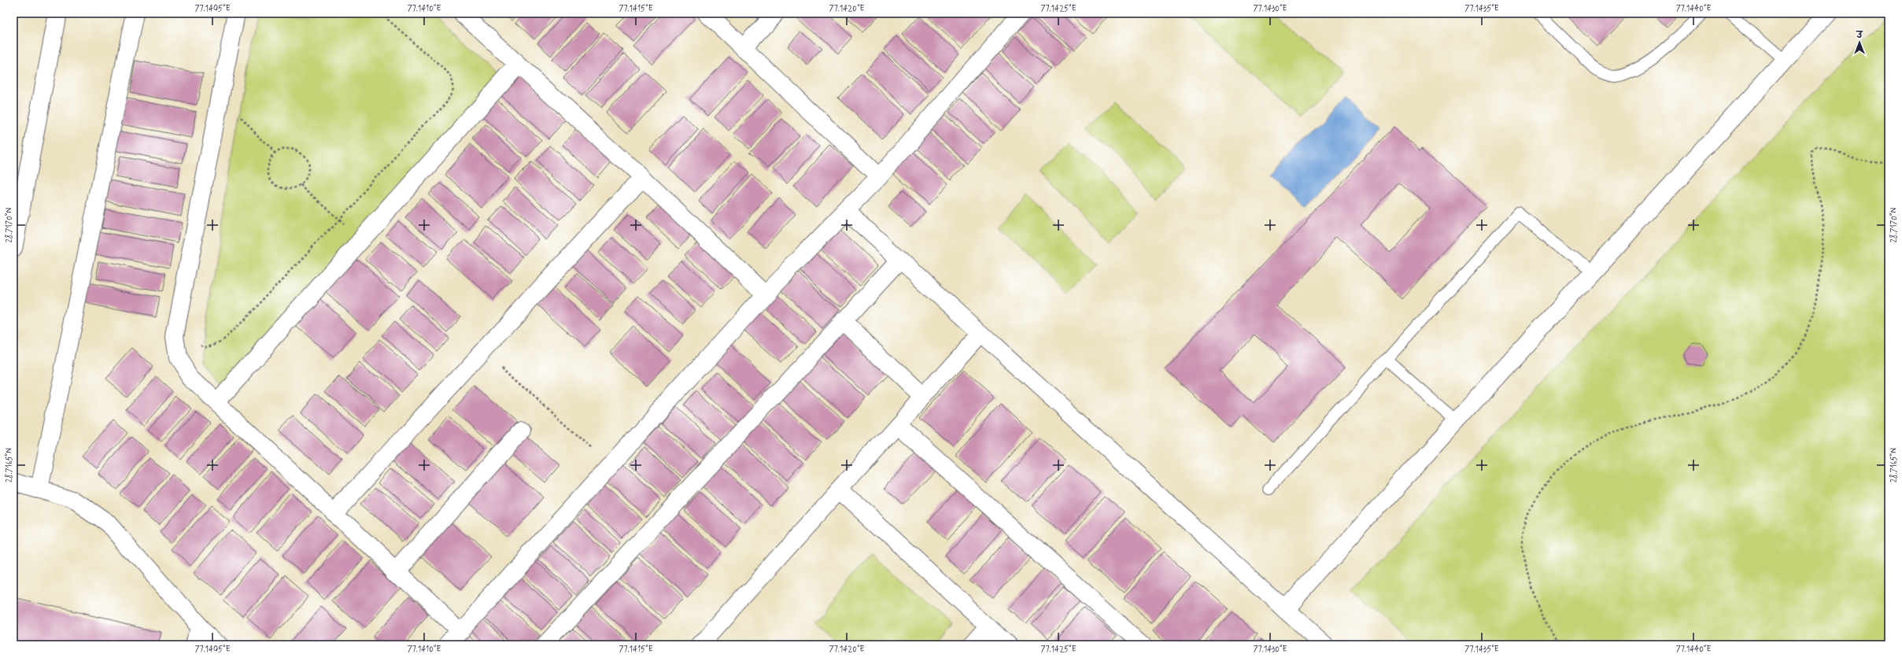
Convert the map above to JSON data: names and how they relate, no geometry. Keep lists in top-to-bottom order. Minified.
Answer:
{"north":"top","coordinates":["77.1405°E","77.1410°E","77.1415°E","77.1420°E","77.1425°E","77.1430°E","77.1435°E","77.1440°E","28.7170°N","28.7165°N"]}
